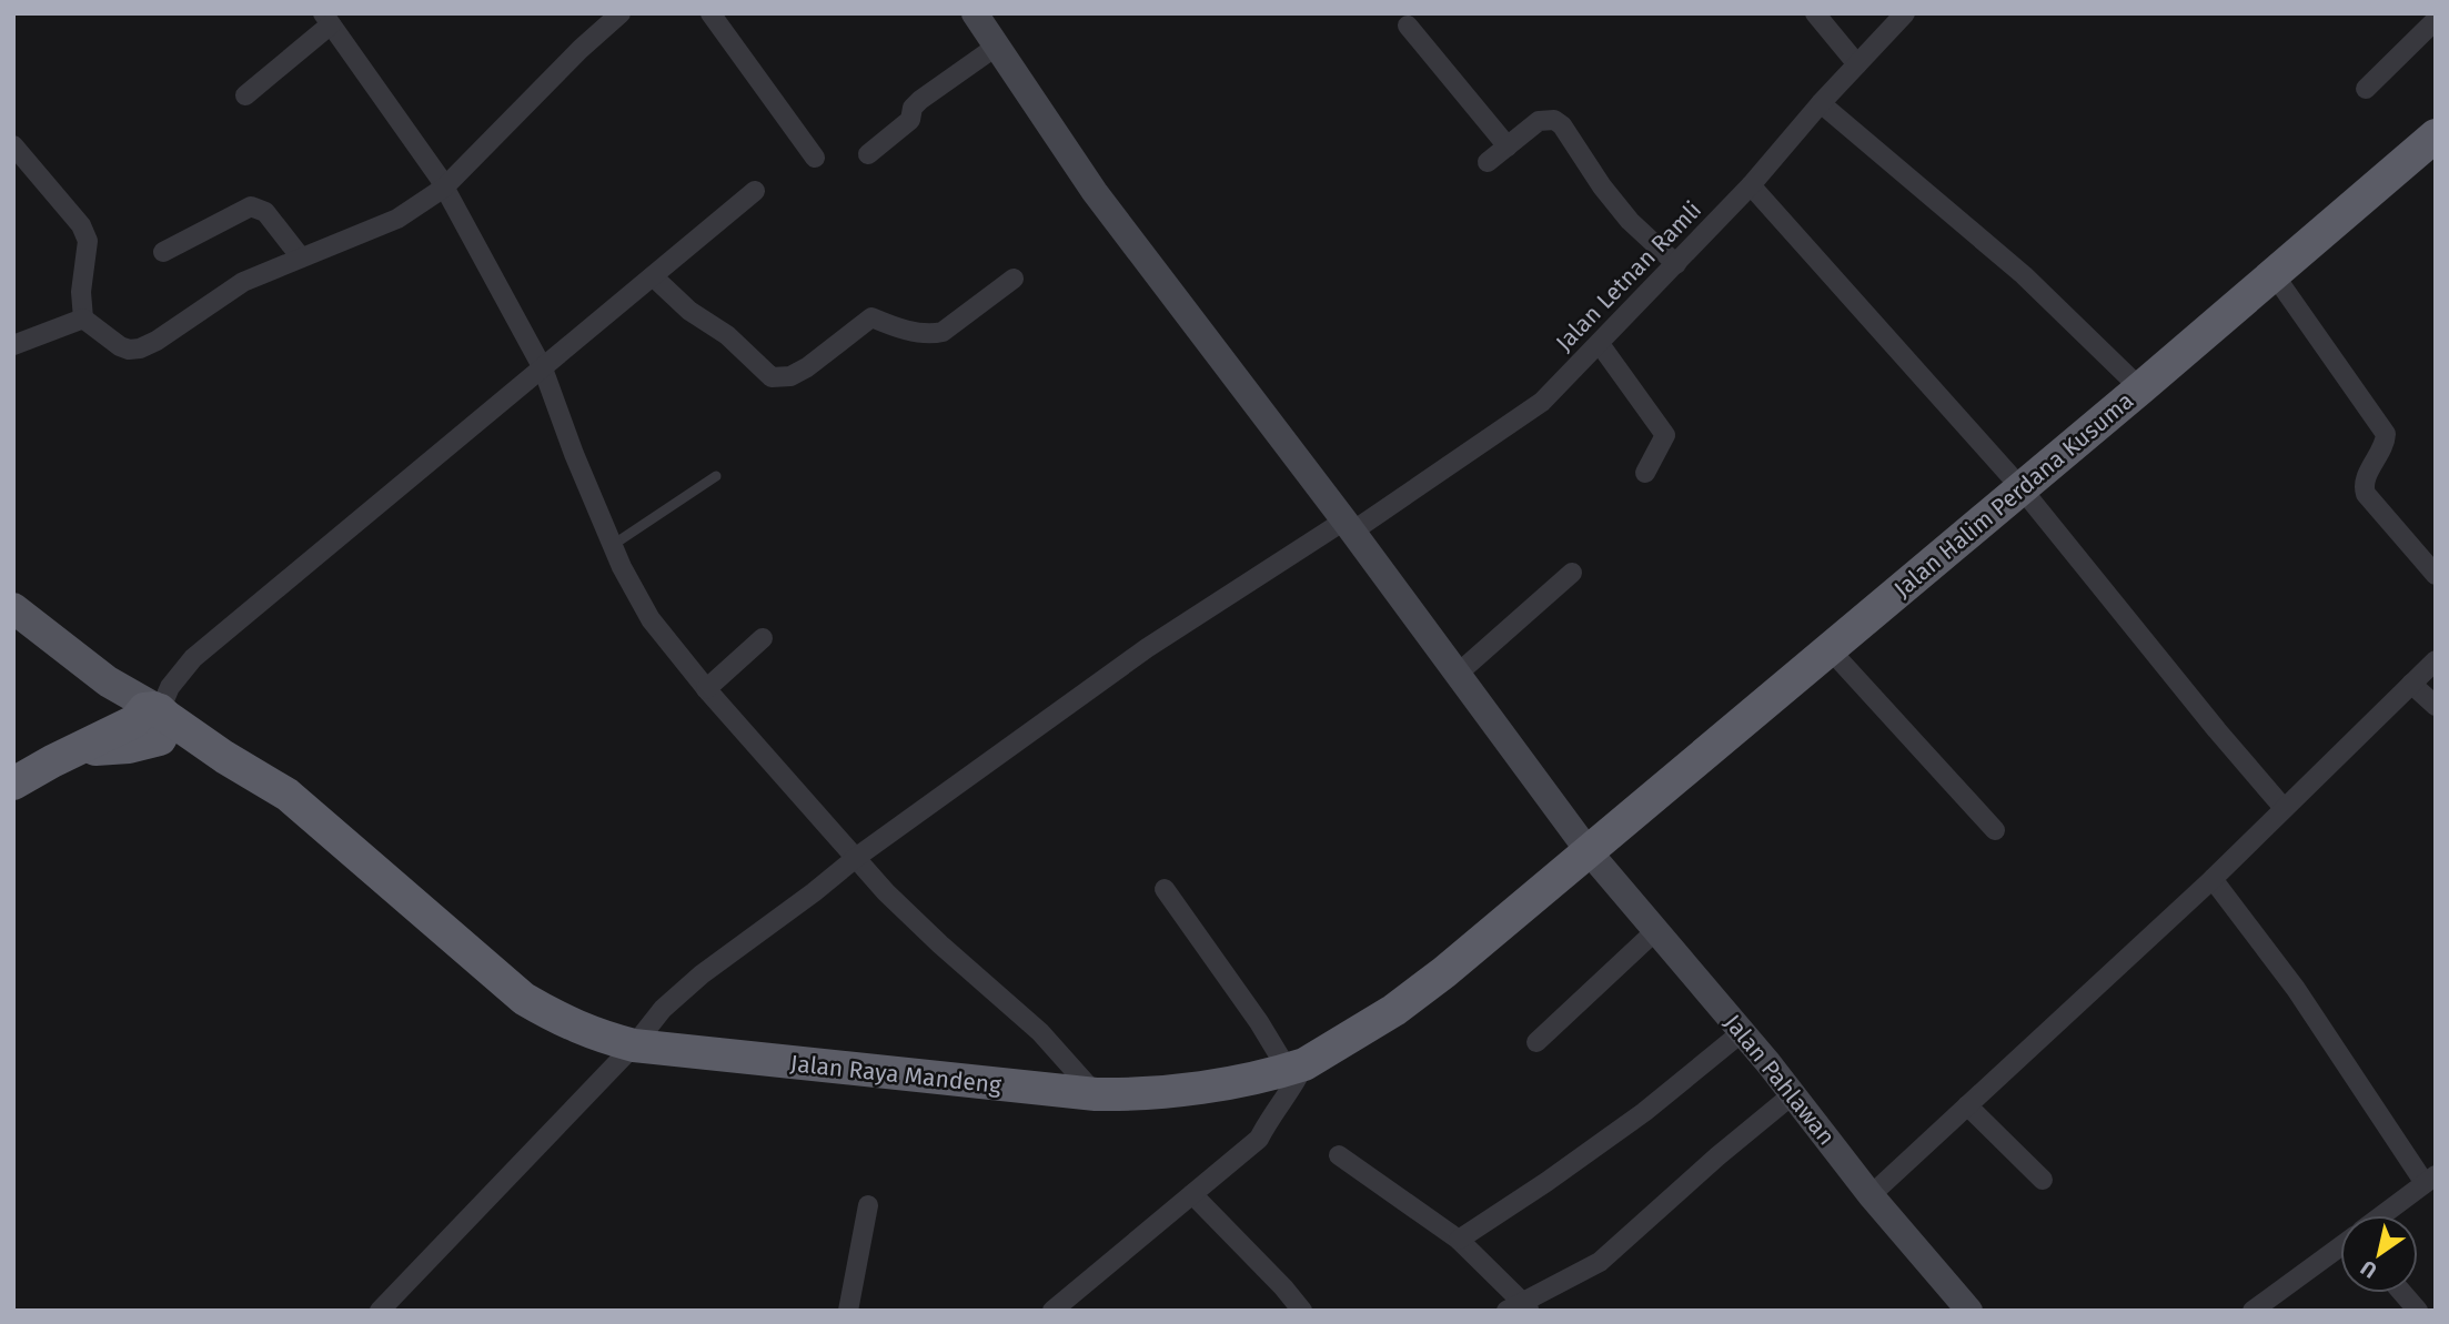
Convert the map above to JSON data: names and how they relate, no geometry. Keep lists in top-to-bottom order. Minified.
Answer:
{"streets":{"highway":["Jalan Halim Perdana Kusuma","Jalan Raya Mandeng"],"main road":["Jalan Pahlawan"],"street":["Jalan Letnan Ramli"]},"crossings":[["Jalan Letnan Ramli","Jalan Raya Mandeng"],["Jalan Letnan Ramli","Jalan Pahlawan"],["Jalan Halim Perdana Kusuma","Jalan Raya Mandeng"],["Jalan Halim Perdana Kusuma","Jalan Pahlawan"],["Jalan Raya Mandeng","Jalan Pahlawan"]],"north":"bottom left"}
